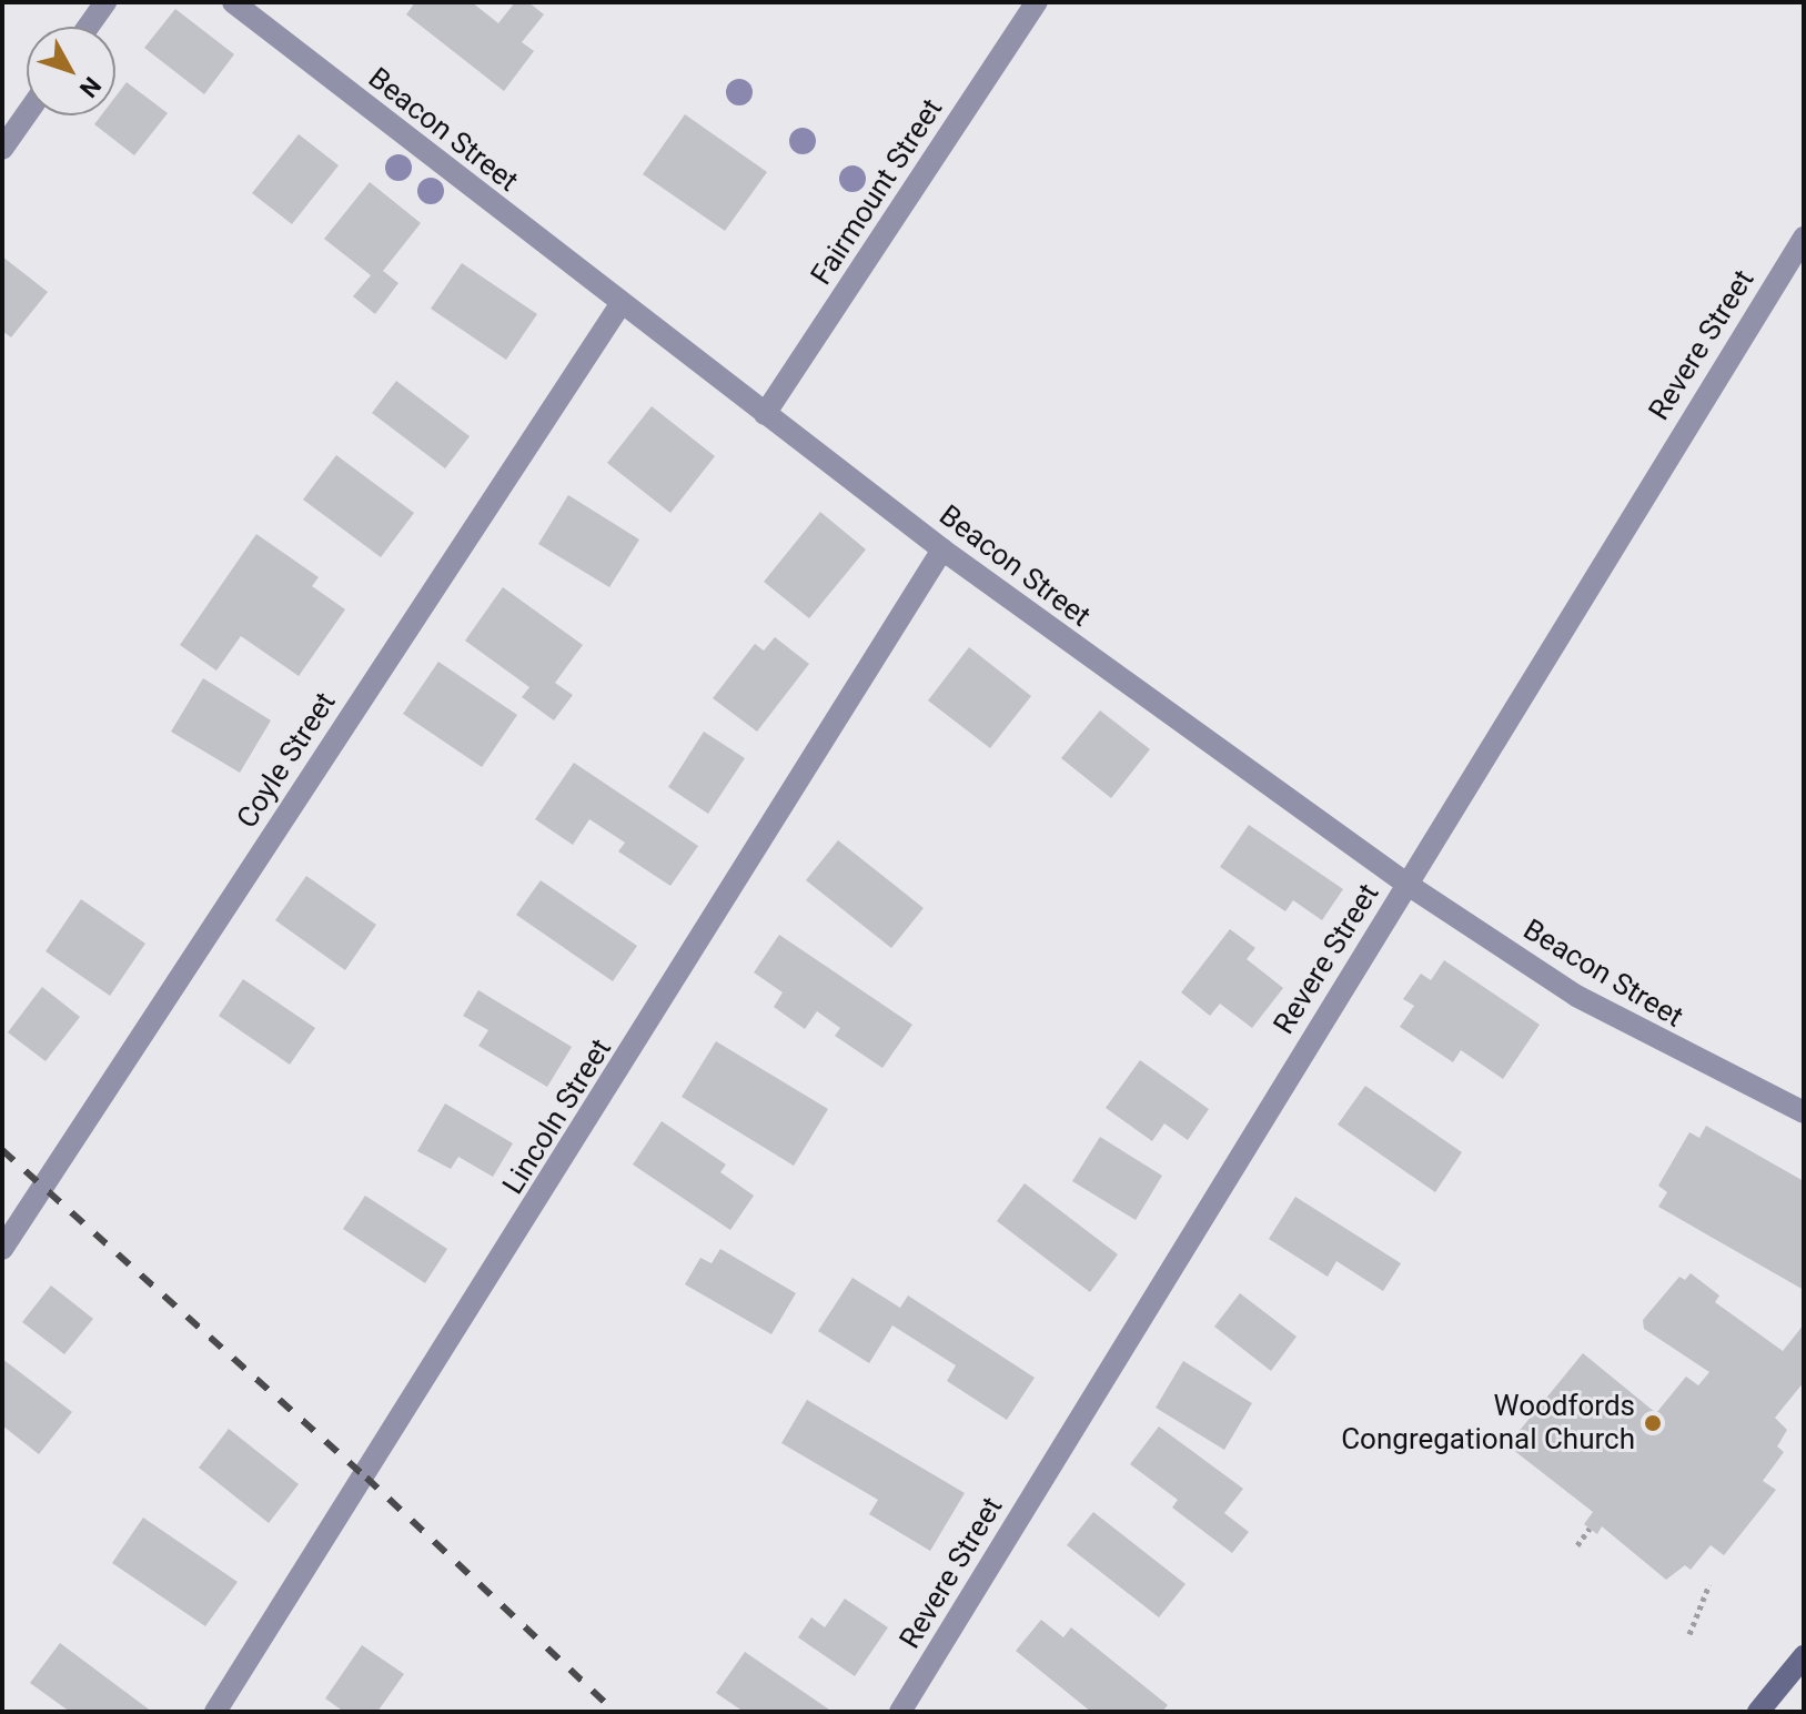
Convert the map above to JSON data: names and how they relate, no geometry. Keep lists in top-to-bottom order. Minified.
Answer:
{"streets":{"street":["Beacon Street","Fairmount Street","Revere Street","Coyle Street","Lincoln Street"]},"crossings":[["Beacon Street","Fairmount Street"],["Beacon Street","Revere Street"],["Beacon Street","Coyle Street"],["Beacon Street","Lincoln Street"]],"places":["Woodfords Congregational Church"],"north":"bottom right"}
